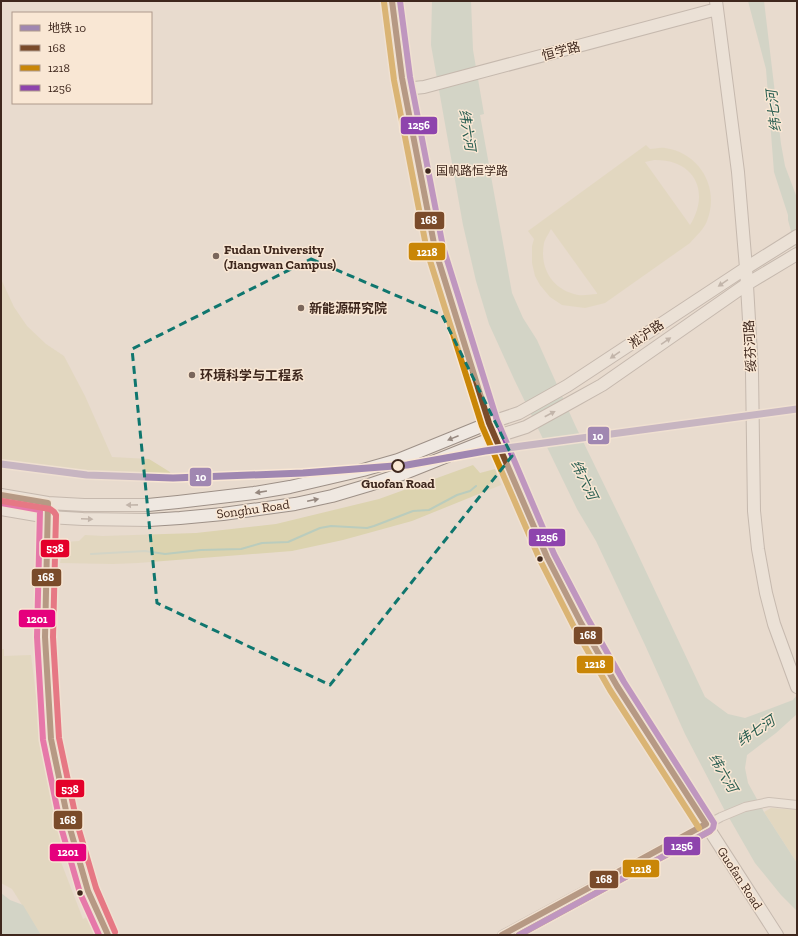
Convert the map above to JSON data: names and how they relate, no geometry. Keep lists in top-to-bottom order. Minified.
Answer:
{"streets":{"street":["恒学路","淞沪路","绥芬河路","Songhu Road","Guofan Road"]},"crossings":[["恒学路","绥芬河路"],["恒学路","Guofan Road"],["淞沪路","绥芬河路"],["淞沪路","Songhu Road"],["淞沪路","Guofan Road"],["Songhu Road","Guofan Road"]],"water":["纬七河","纬六河"],"places":["国帆路恒学路","Fudan University (Jiangwan Campus)","新能源研究院","环境科学与工程系","Guofan Road"],"lines":["transit line 168","transit line 1256","transit line 1218","metro line 10","transit line 538","transit line 1201"],"legend":["地铁 10","168","1218","1256"]}
